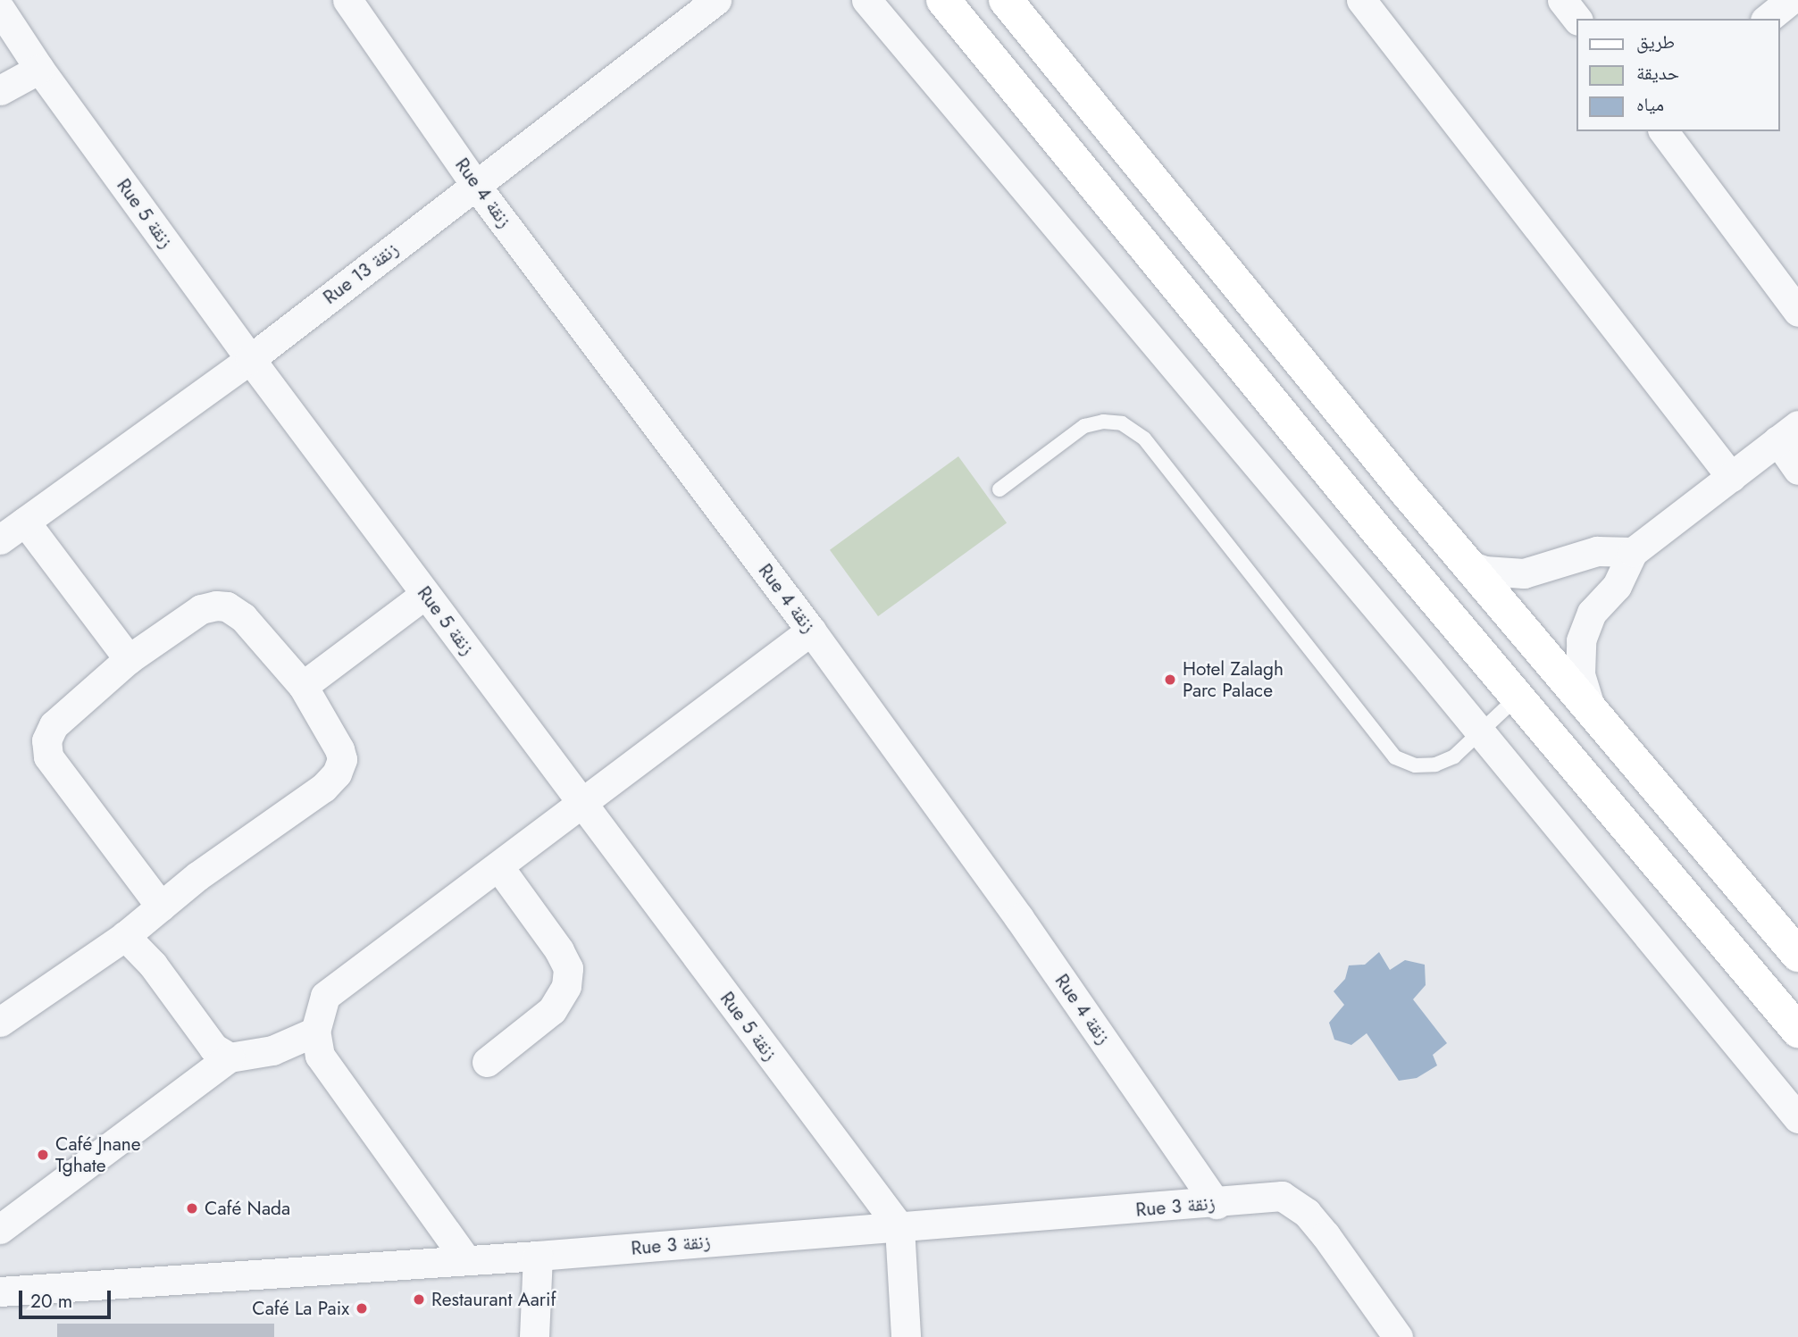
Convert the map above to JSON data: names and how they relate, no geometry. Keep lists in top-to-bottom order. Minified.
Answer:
{"streets":{"street":["Rue 4 زنقة","Rue 5 زنقة","Rue 13 زنقة","Rue 3 زنقة"]},"crossings":[["Rue 4 زنقة","Rue 13 زنقة"],["Rue 4 زنقة","Rue 3 زنقة"],["Rue 5 زنقة","Rue 13 زنقة"],["Rue 5 زنقة","Rue 3 زنقة"]],"places":["Hotel Zalagh Parc Palace","Café Jnane Tghate","Café Nada","Restaurant Aarif","Café La Paix"],"legend":["طريق","حديقة","مياه"],"scale_bar":"20 m"}
